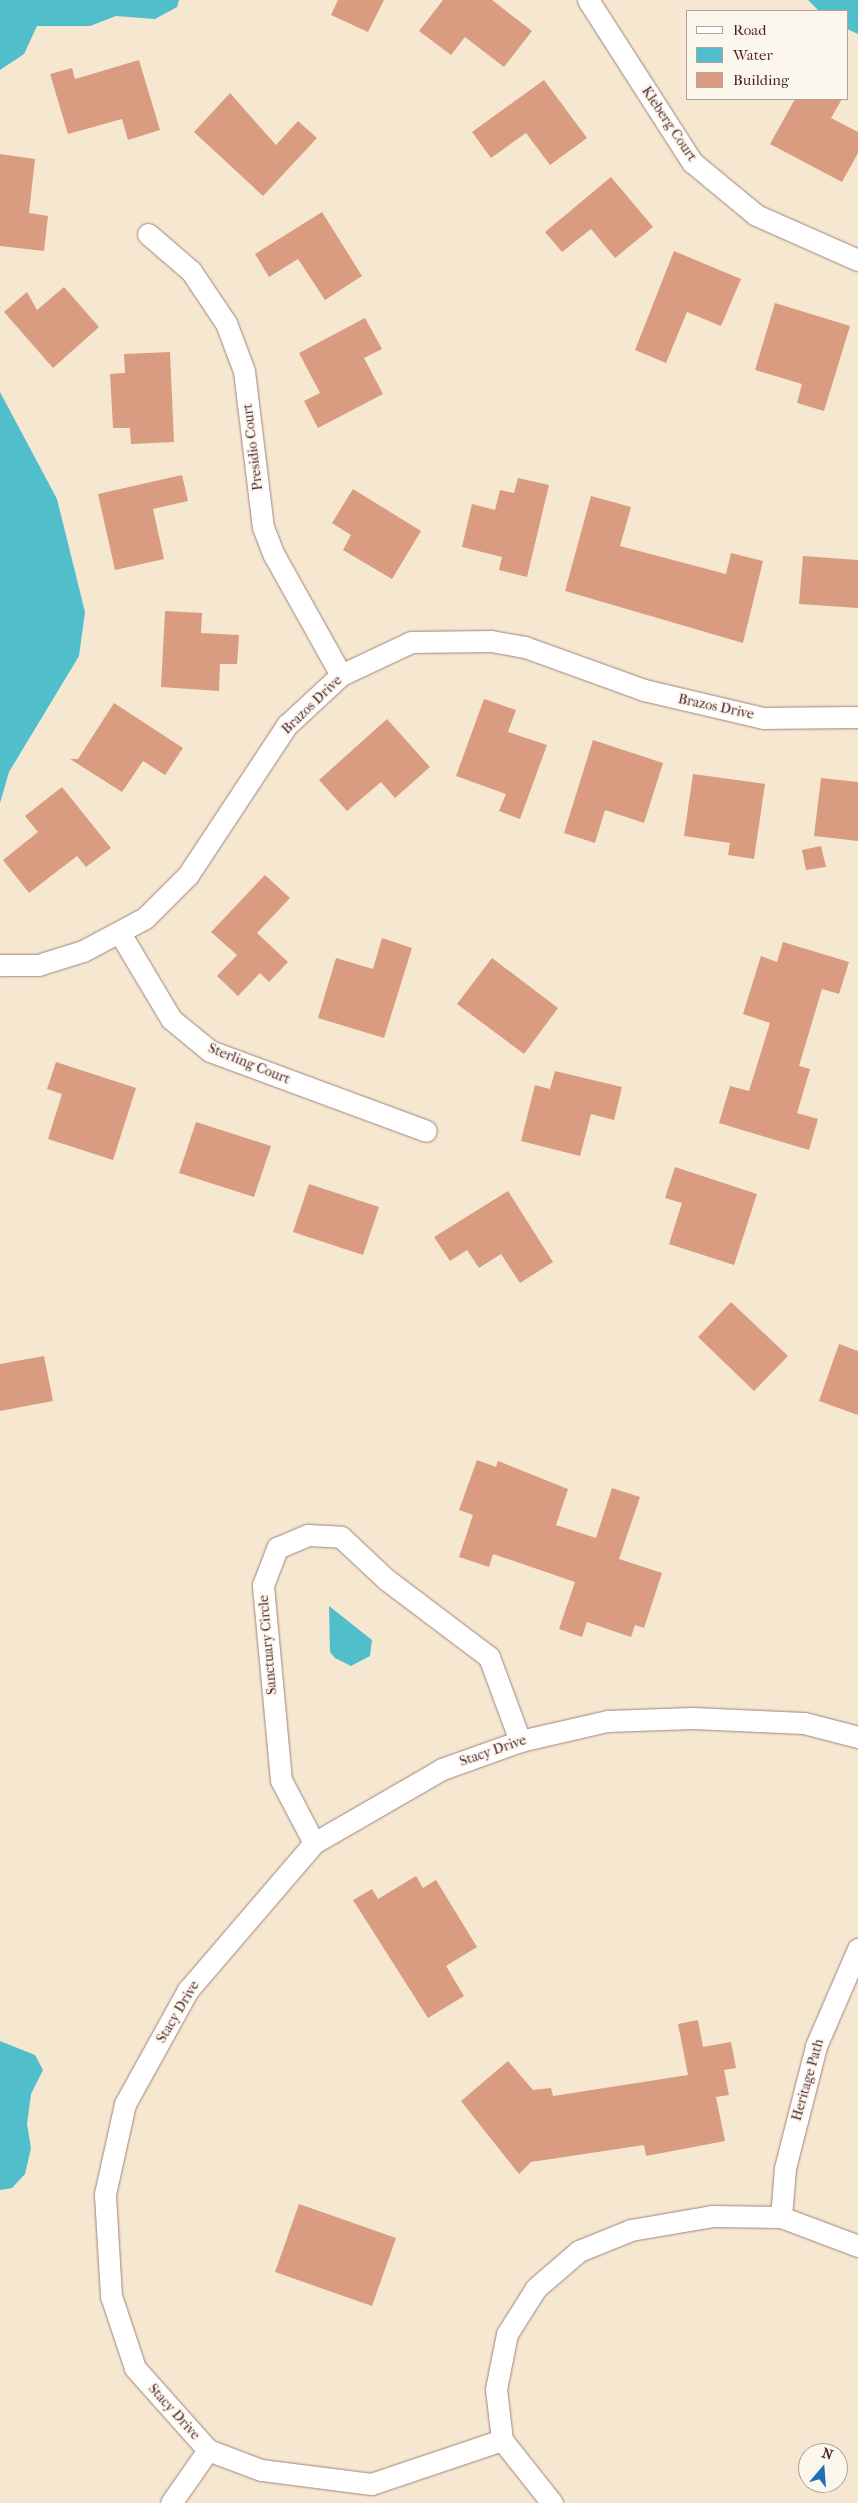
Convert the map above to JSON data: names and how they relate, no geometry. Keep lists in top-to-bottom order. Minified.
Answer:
{"streets":{"street":["Kleberg Court","Presidio Court","Brazos Drive","Sterling Court","Sanctuary Circle","Stacy Drive","Heritage Path"]},"crossings":[["Presidio Court","Brazos Drive"],["Brazos Drive","Sterling Court"],["Sanctuary Circle","Stacy Drive"]],"legend":["Road","Water","Building"],"north":"top"}
